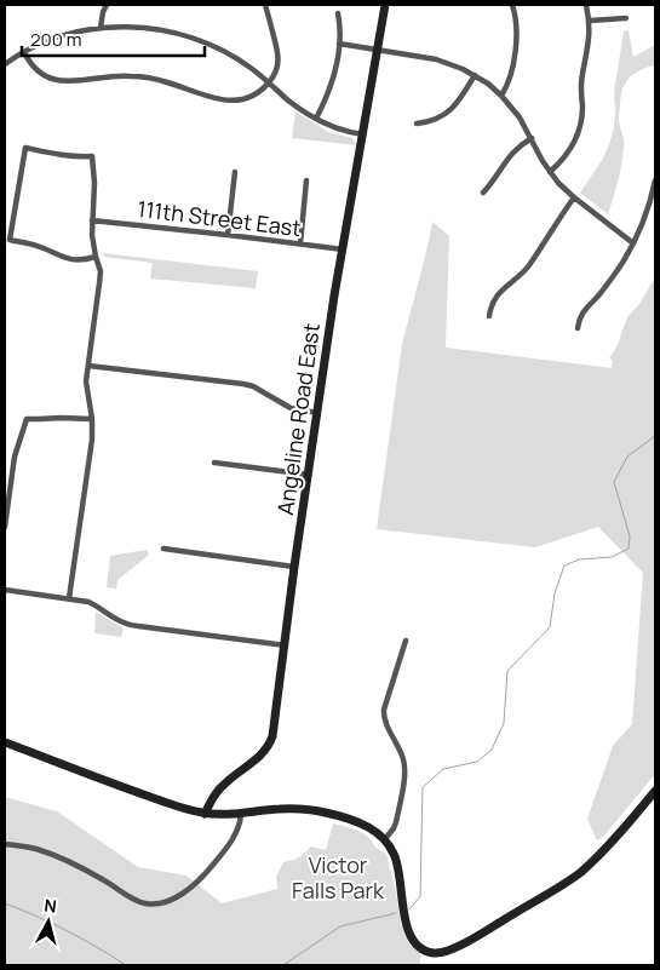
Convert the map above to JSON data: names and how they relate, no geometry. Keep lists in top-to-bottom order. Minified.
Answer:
{"streets":{"street":["111th Street East","Angeline Road East"]},"crossings":[["111th Street East","Angeline Road East"]],"parks":["Victor Falls Park"],"scale_bar":"200 m","north":"top"}
